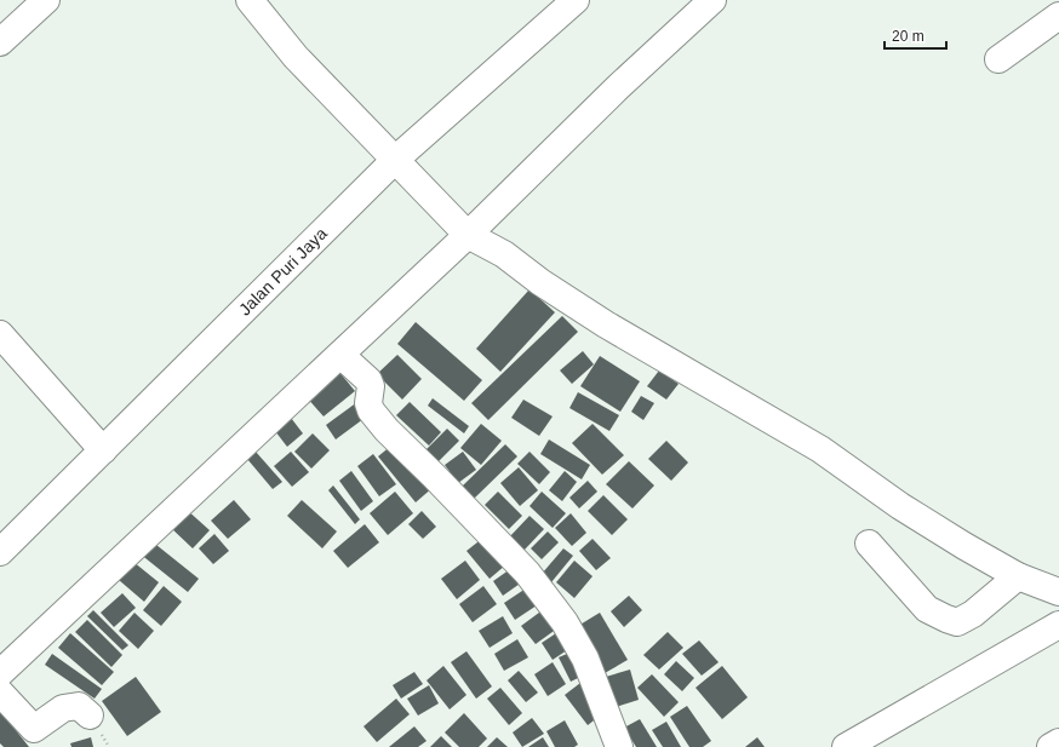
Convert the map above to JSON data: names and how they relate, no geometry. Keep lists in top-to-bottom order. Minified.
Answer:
{"streets":{"street":["Jalan Puri Jaya"]},"scale_bar":"20 m"}
